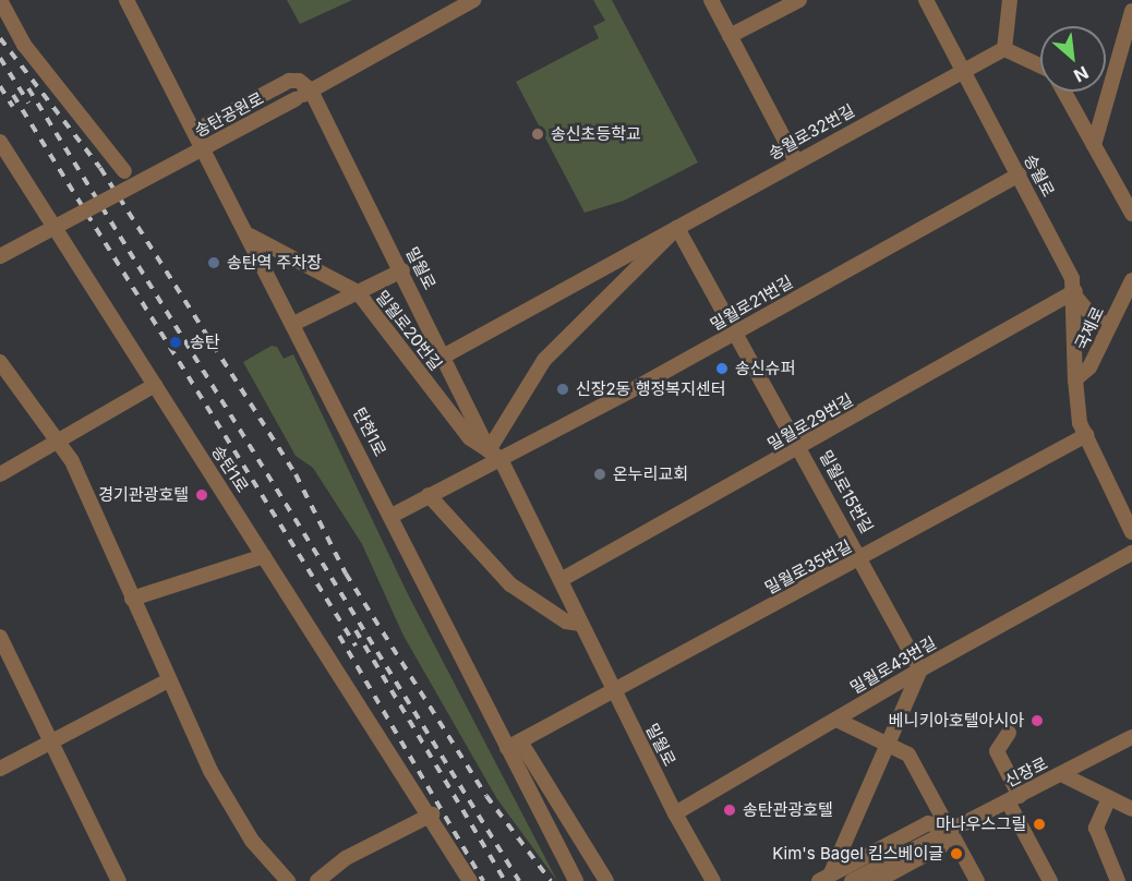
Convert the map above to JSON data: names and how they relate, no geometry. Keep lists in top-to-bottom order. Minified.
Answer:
{"streets":{"street":["송탄공원로","송월로32번길","송월로","밀월로","밀월로21번길","국제로","밀월로20번길","밀월로29번길","탄현1로","송탄1로","밀월로15번길","밀월로35번길","밀월로43번길","신장로"]},"crossings":[["송탄공원로","밀월로"],["송월로32번길","송월로"],["송월로32번길","밀월로15번길"],["송월로","밀월로21번길"],["송월로","국제로"],["송월로","밀월로29번길"],["밀월로","밀월로21번길"],["밀월로","밀월로20번길"],["밀월로","밀월로29번길"],["밀월로","밀월로35번길"],["밀월로","밀월로43번길"],["밀월로21번길","밀월로20번길"],["밀월로21번길","밀월로15번길"],["밀월로20번길","탄현1로"],["밀월로29번길","밀월로15번길"],["탄현1로","밀월로35번길"],["밀월로15번길","밀월로35번길"],["밀월로15번길","밀월로43번길"]],"places":["송신초등학교","송탄역 주차장","송탄","송신슈퍼","신장2동 행정복지센터","온누리교회","경기관광호텔","베니키아호텔아시아","송탄관광호텔","마나우스그릴","Kim's Bagel 킴스베이글"],"north":"bottom right"}
